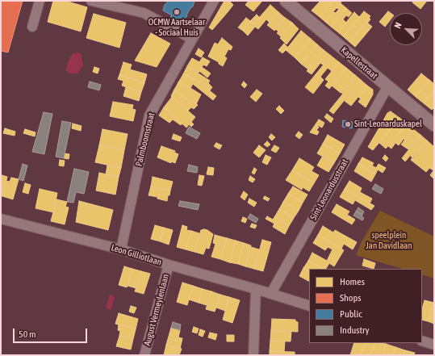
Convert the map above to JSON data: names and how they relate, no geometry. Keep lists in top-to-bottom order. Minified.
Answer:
{"streets":{"street":["Kapellestraat","Palmboomstraat","Sint-Leonardusstraat","Leon Gilliotlaan","August Vermeylenlaan"]},"crossings":[["Kapellestraat","Sint-Leonardusstraat"],["Palmboomstraat","Leon Gilliotlaan"],["Sint-Leonardusstraat","Leon Gilliotlaan"],["Leon Gilliotlaan","August Vermeylenlaan"]],"parks":["speelplein Jan Davidlaan"],"places":["OCMW Aartselaar - Sociaal Huis","Sint-Leonarduskapel"],"legend":["Homes","Shops","Public","Industry"],"scale_bar":"50 m","north":"top left"}
